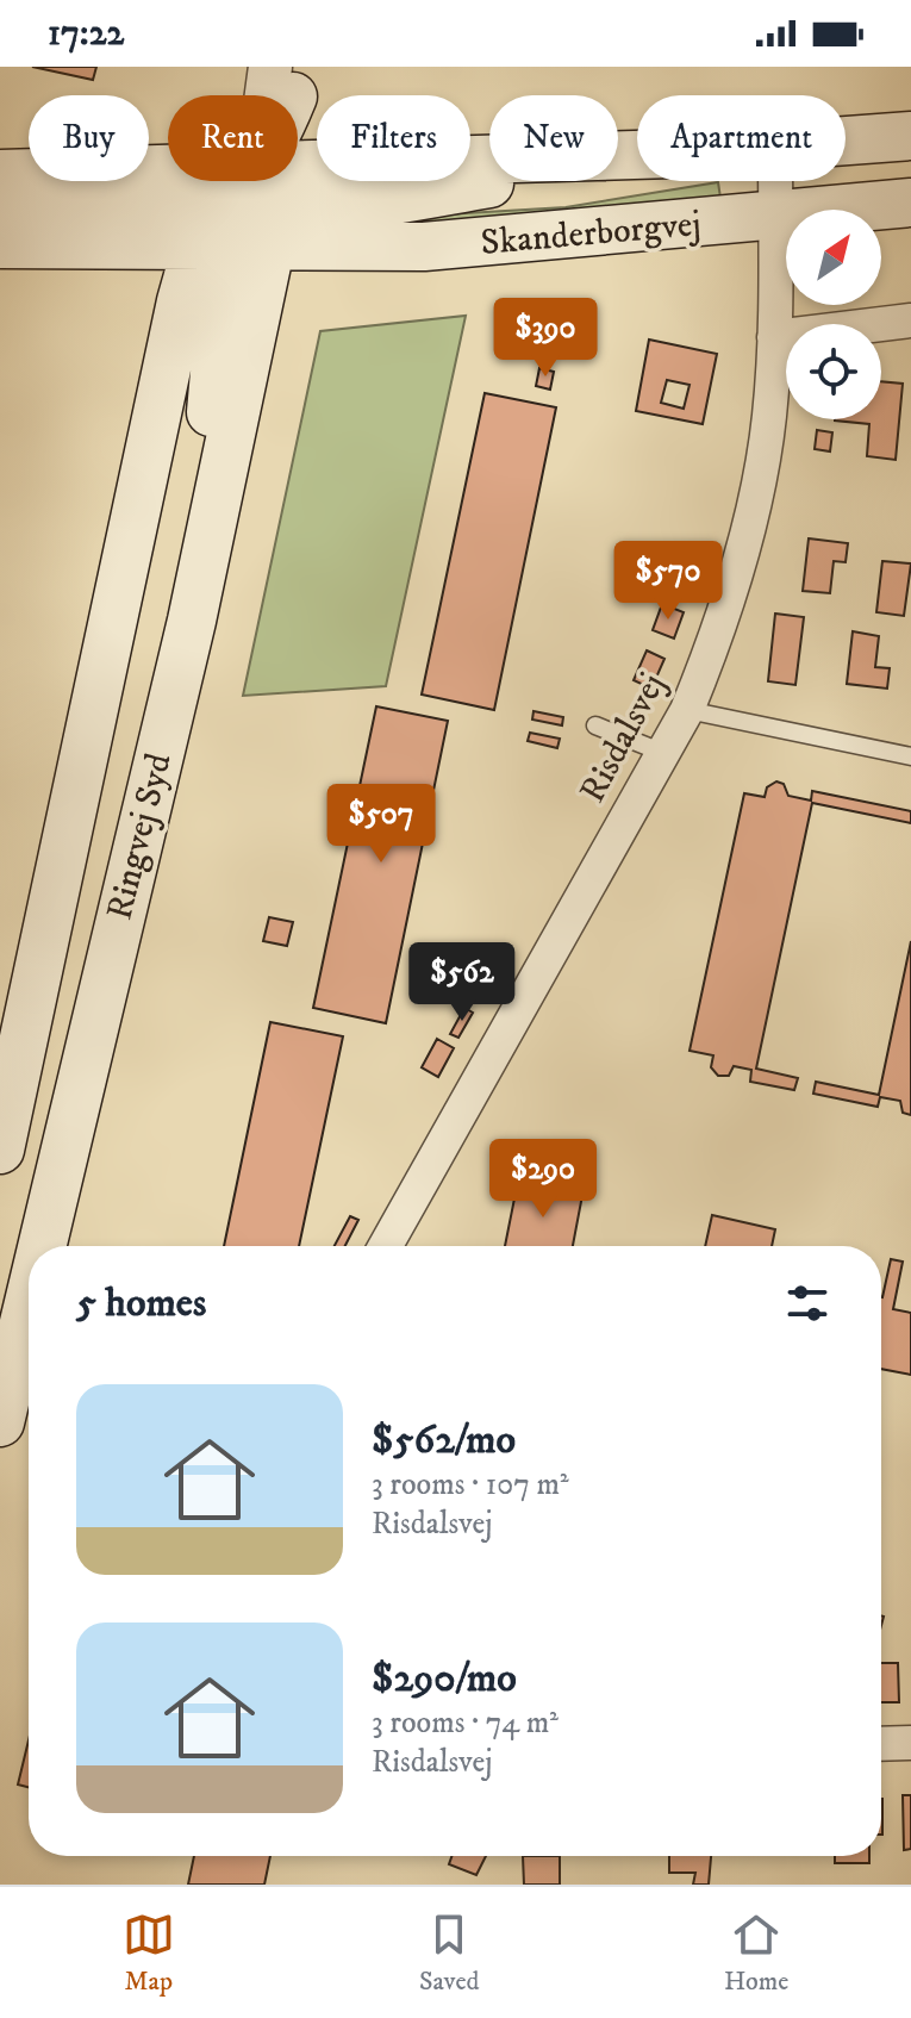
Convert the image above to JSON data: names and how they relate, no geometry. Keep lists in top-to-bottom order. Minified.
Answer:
{"streets":{"main road":["Skanderborgvej","Ringvej Syd"],"street":["Risdalsvej"]},"crossings":[["Skanderborgvej","Risdalsvej"],["Skanderborgvej","Ringvej Syd"]],"north":"top right","page":{"status":"17:22","chip":["Buy","Rent","Filters","New","Apartment"],"price":["$390","$570","$507","$562","$290"],"heading":"5 homes","list":[{"name":"$562/mo","note":"3 rooms · 107 m² · Risdalsvej"},{"name":"$290/mo","note":"3 rooms · 74 m² · Risdalsvej"}],"tabs":["Map","Saved","Home"]}}
